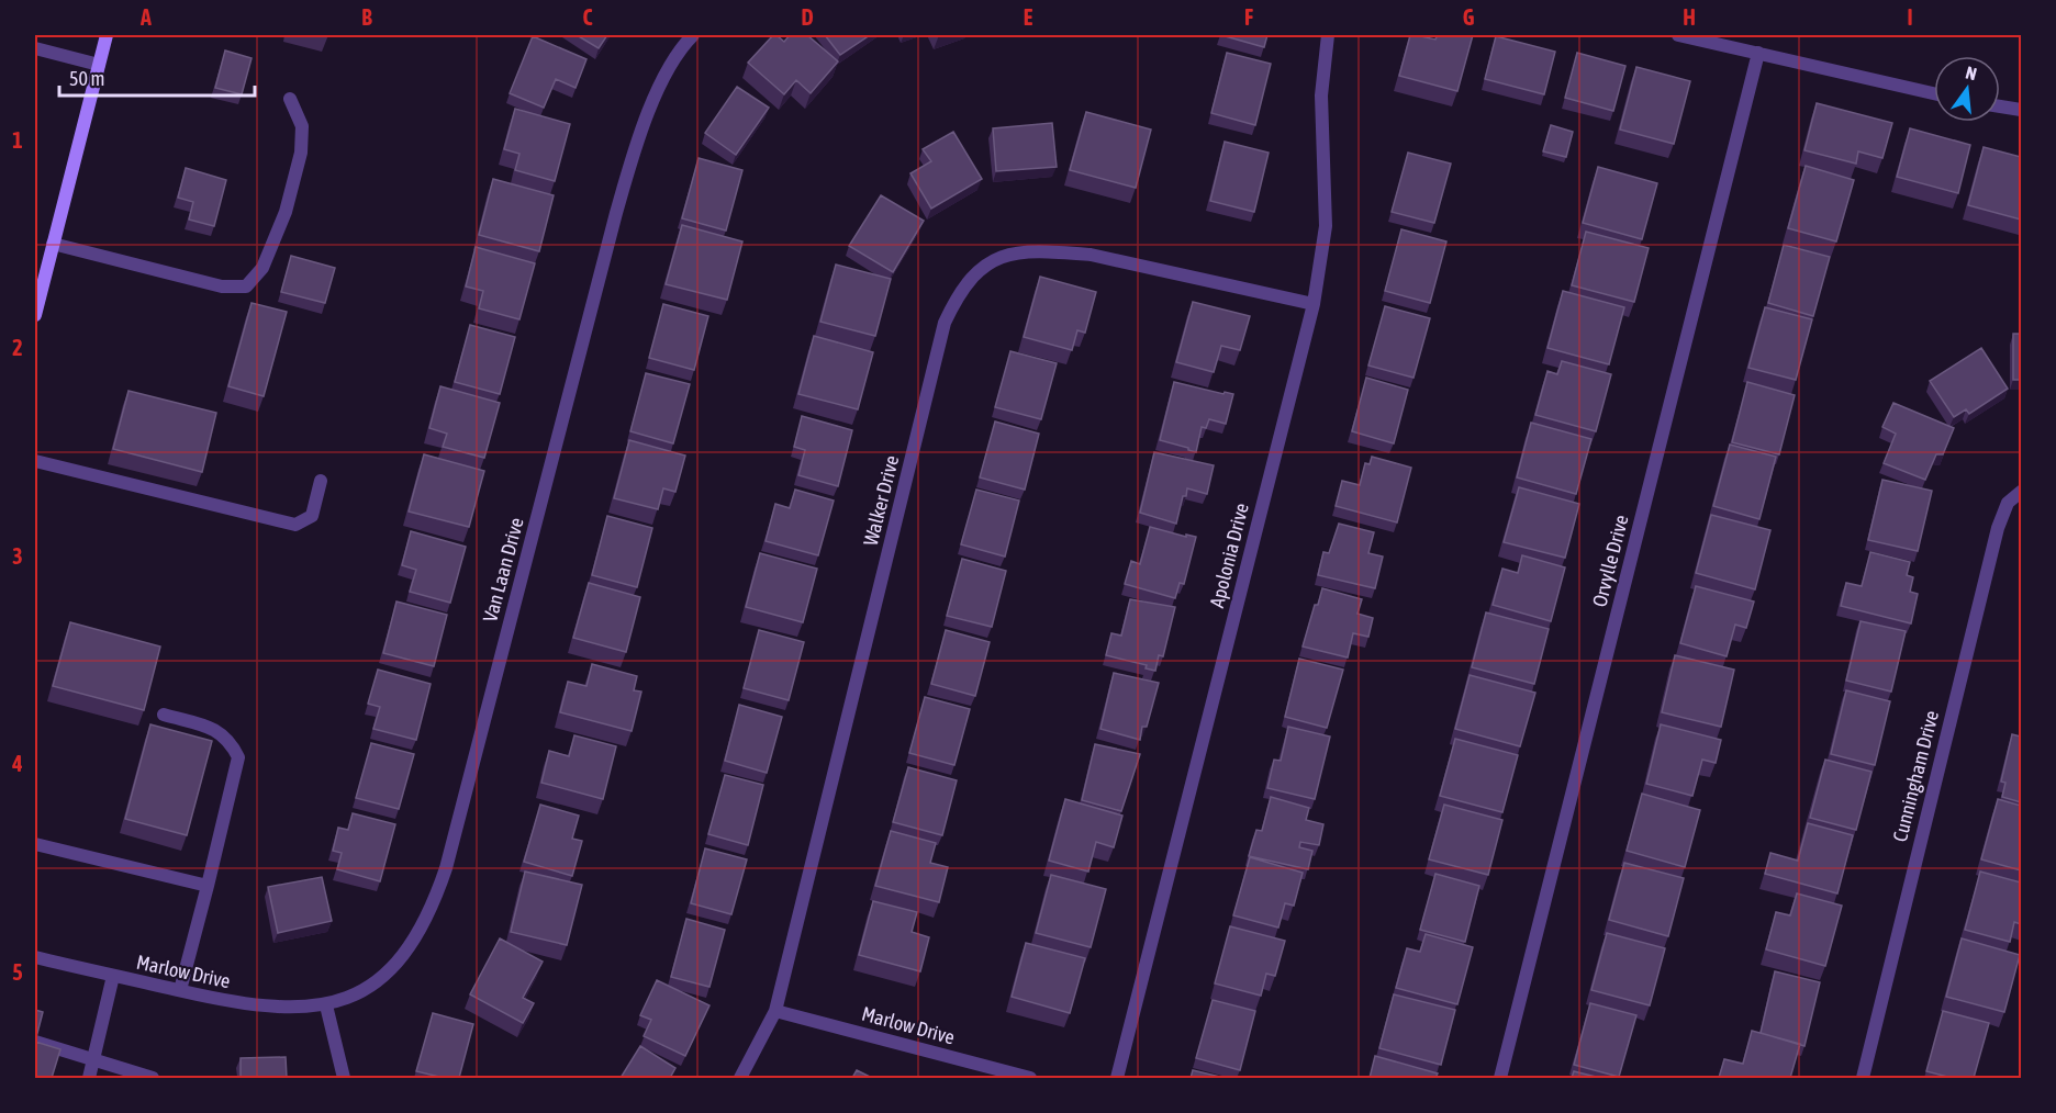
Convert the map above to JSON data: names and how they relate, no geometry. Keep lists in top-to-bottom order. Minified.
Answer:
{"streets":{"street":["Walker Drive","Apolonia Drive","Orvylle Drive","Van Laan Drive","Cunningham Drive","Marlow Drive"]},"crossings":[["Walker Drive","Apolonia Drive"],["Walker Drive","Marlow Drive"],["Van Laan Drive","Marlow Drive"]],"scale_bar":"50 m","north":"top","grid":{"columns":["A","B","C","D","E","F","G","H","I"],"rows":["1","2","3","4","5"]}}
